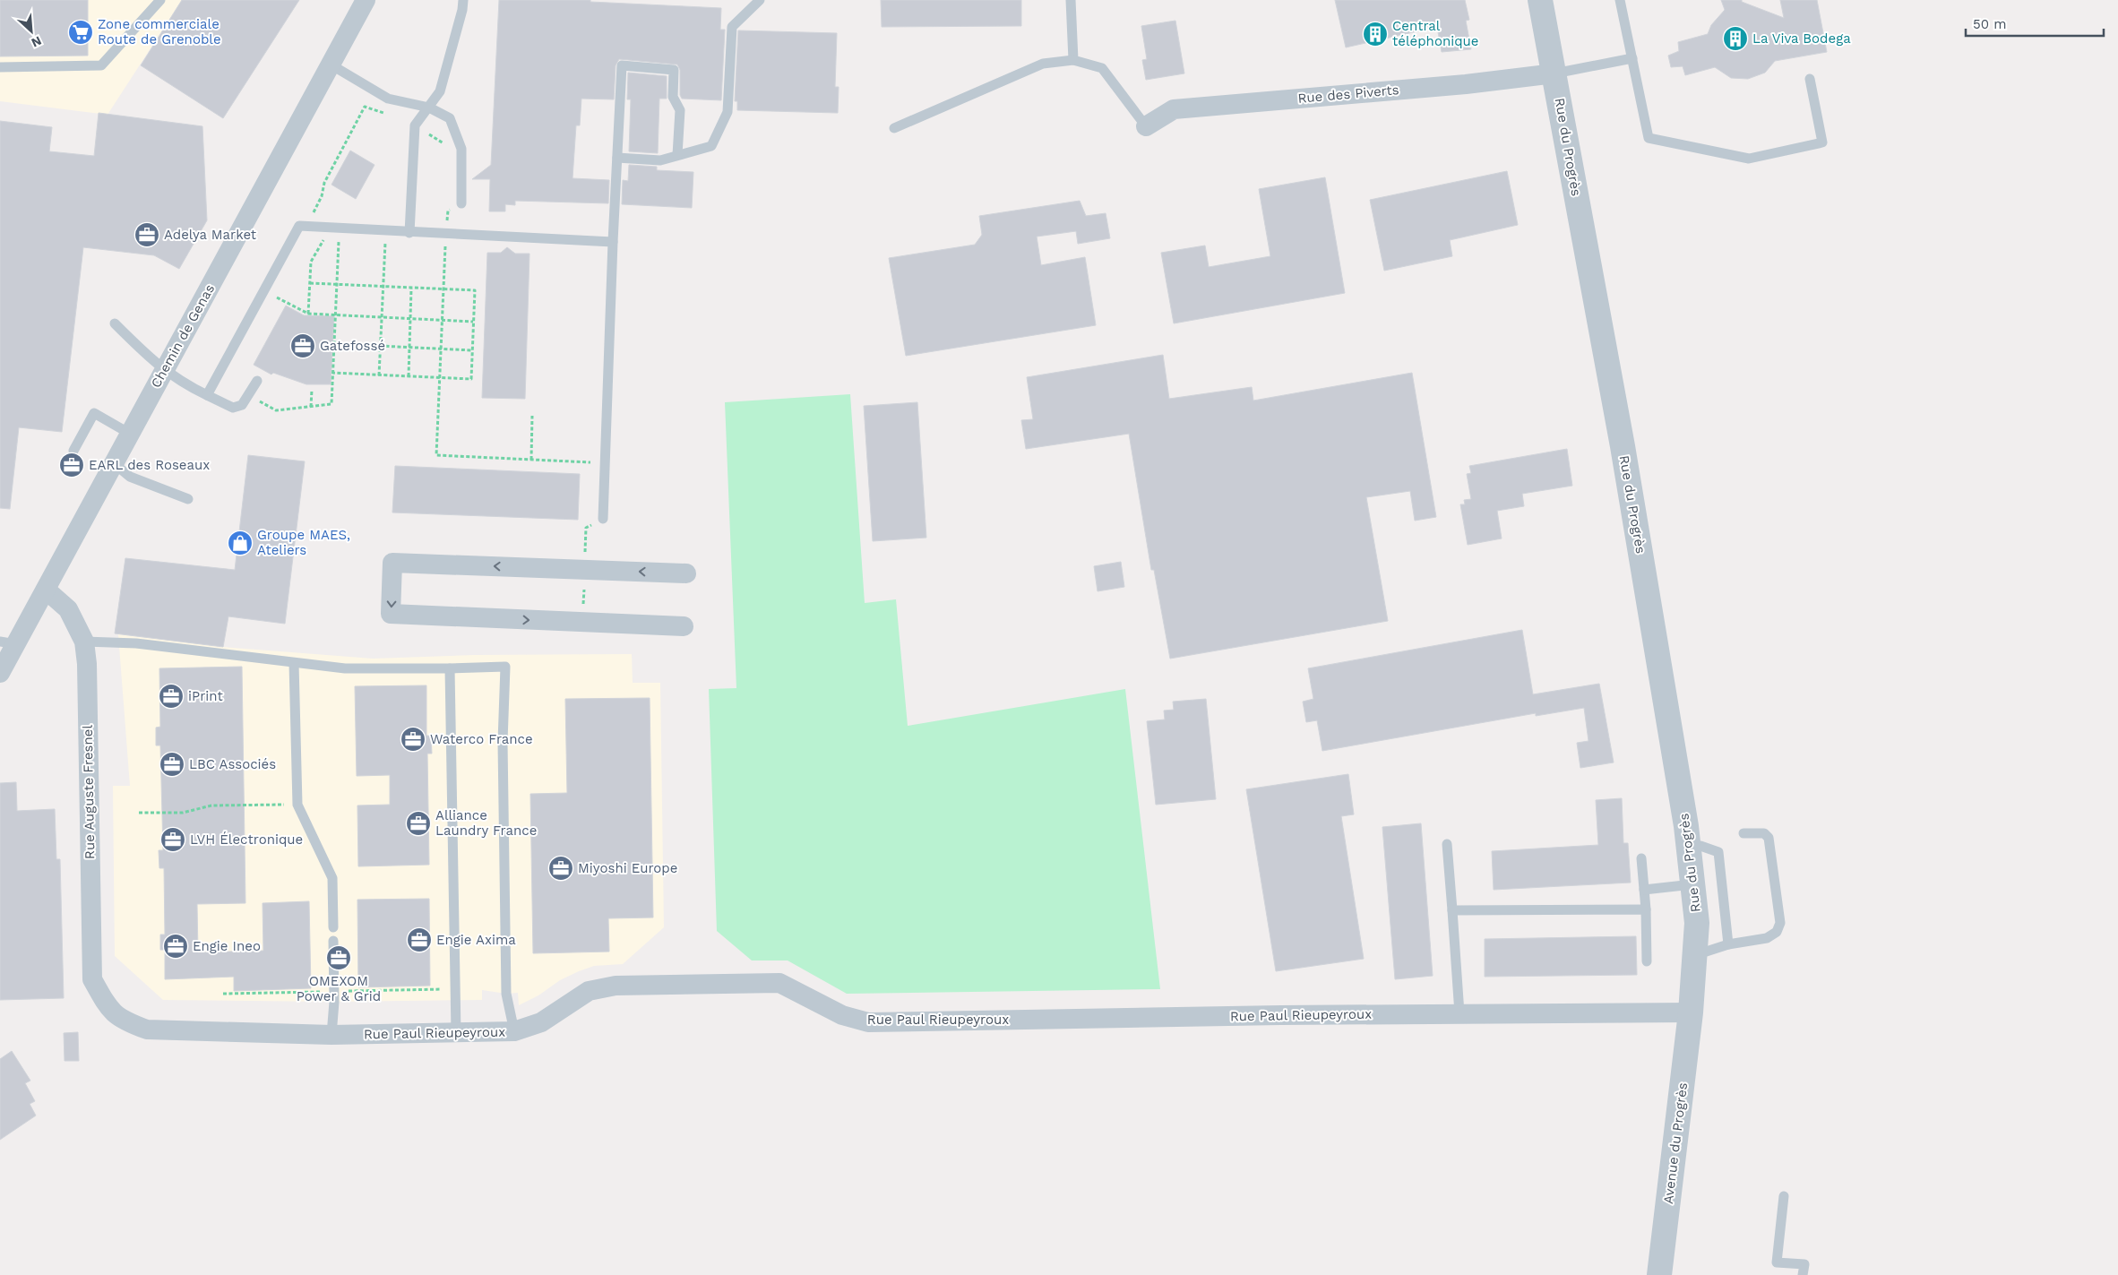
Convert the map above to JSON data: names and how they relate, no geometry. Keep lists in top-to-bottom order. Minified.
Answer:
{"streets":{"street":["Rue des Piverts","Rue du Progrès","Chemin de Genas","Rue Auguste Fresnel","Rue Paul Rieupeyroux","Avenue du Progrès"]},"crossings":[["Rue des Piverts","Rue du Progrès"],["Rue du Progrès","Rue Paul Rieupeyroux"],["Rue du Progrès","Avenue du Progrès"],["Chemin de Genas","Rue Auguste Fresnel"],["Rue Auguste Fresnel","Rue Paul Rieupeyroux"],["Rue Paul Rieupeyroux","Avenue du Progrès"]],"places":{"supermarket":["Zone commerciale Route de Grenoble"],"building":["Central téléphonique","La Viva Bodega"],"office":["Adelya Market","Gatefossé","EARL des Roseaux","iPrint","Waterco France","LBC Associés","Alliance Laundry France","LVH Électronique","Miyoshi Europe","Engie Axima","Engie Ineo","OMEXOM Power & Grid"],"shop":["Groupe MAES, Ateliers"]},"scale_bar":"50 m","north":"bottom right"}
